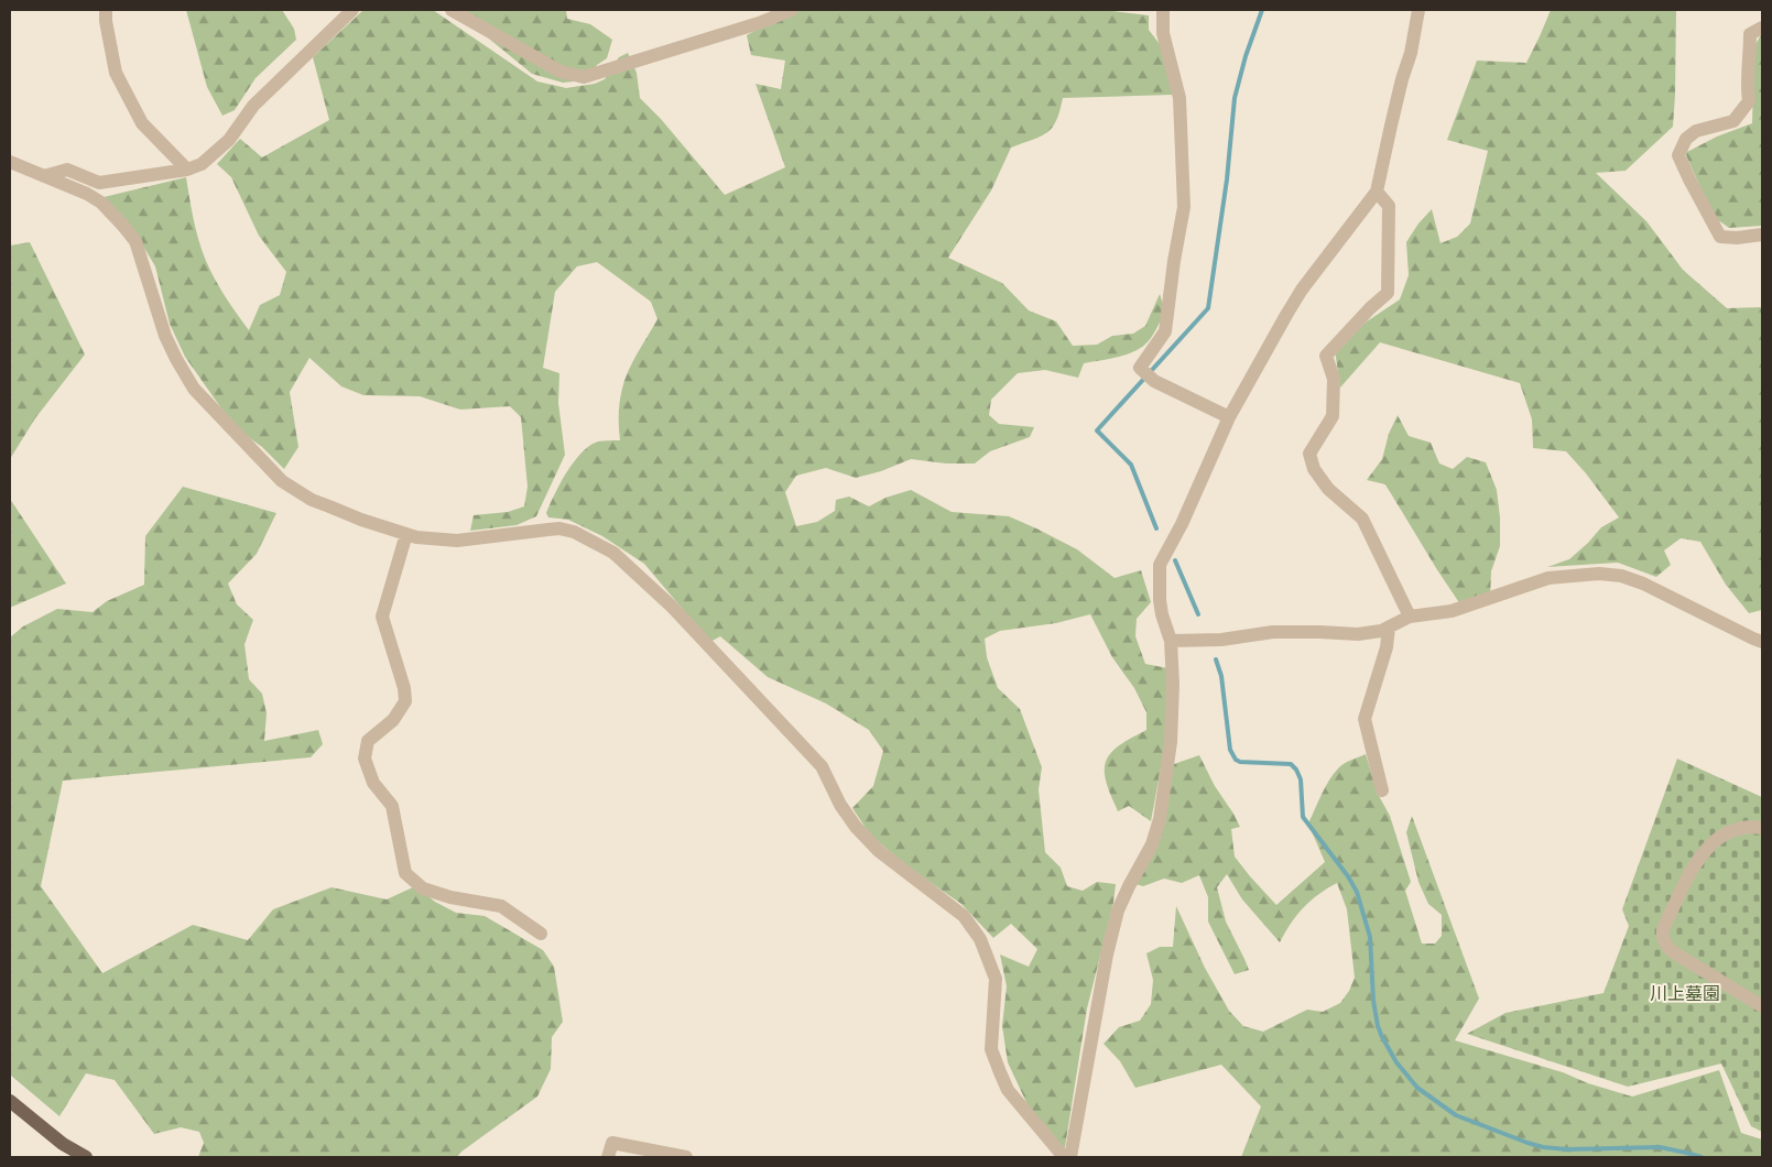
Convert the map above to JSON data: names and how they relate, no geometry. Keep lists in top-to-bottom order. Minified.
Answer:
{"parks":["川上墓園"]}
